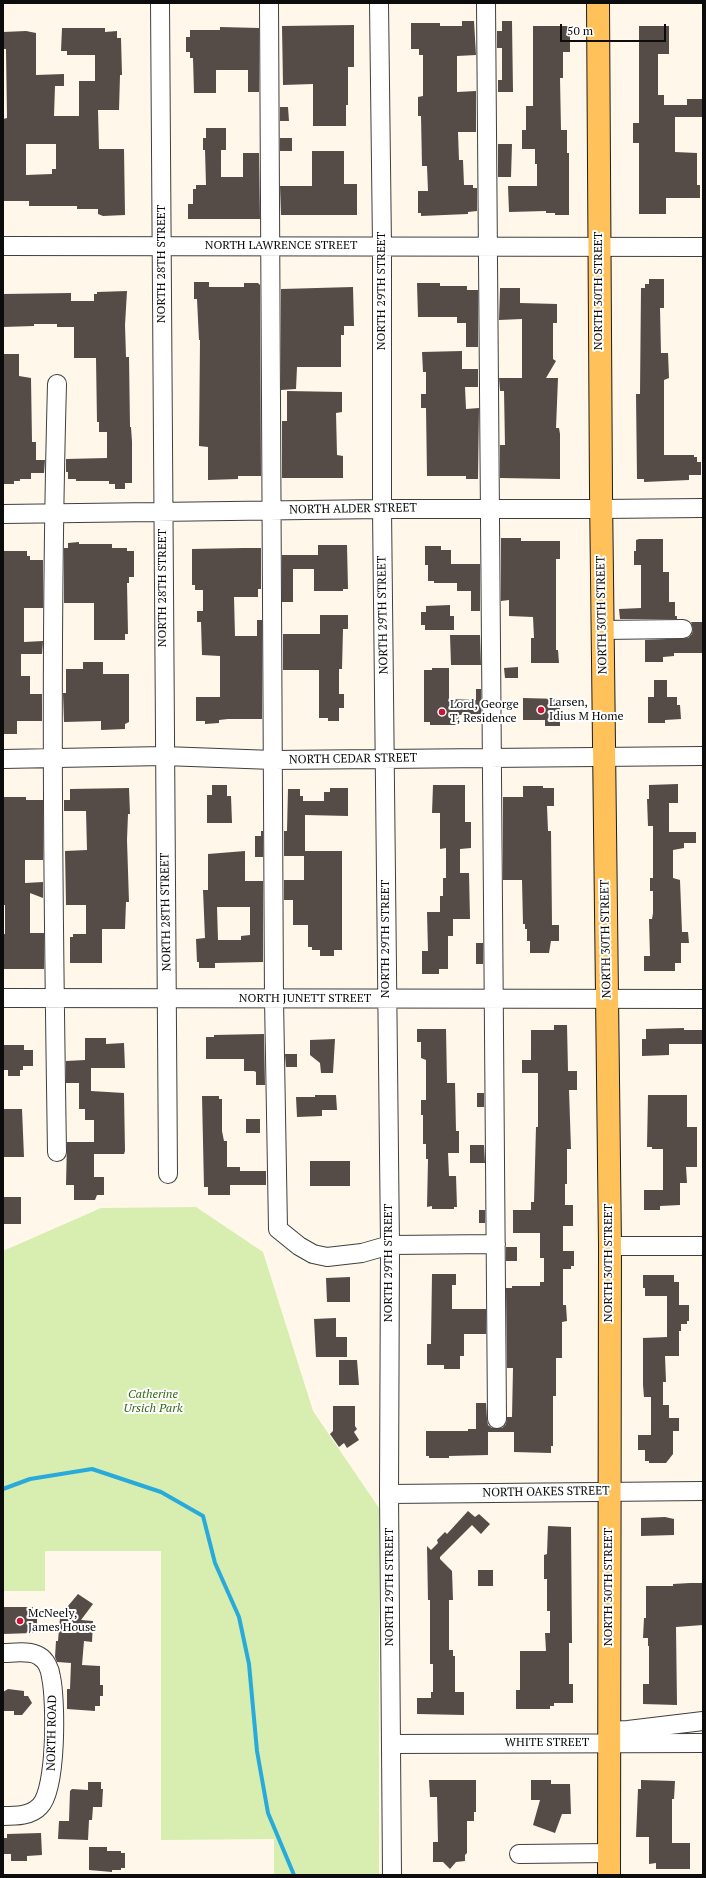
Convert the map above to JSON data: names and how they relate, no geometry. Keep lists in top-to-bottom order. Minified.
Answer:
{"streets":{"main road":["NORTH 30TH STREET"],"street":["NORTH LAWRENCE STREET","NORTH 28TH STREET","NORTH 29TH STREET","NORTH ALDER STREET","NORTH CEDAR STREET","NORTH JUNETT STREET","NORTH OAKES STREET","NORTH ROAD","WHITE STREET"]},"crossings":[["NORTH LAWRENCE STREET","NORTH 28TH STREET"],["NORTH LAWRENCE STREET","NORTH 29TH STREET"],["NORTH LAWRENCE STREET","NORTH 30TH STREET"],["NORTH 28TH STREET","NORTH ALDER STREET"],["NORTH 28TH STREET","NORTH CEDAR STREET"],["NORTH 28TH STREET","NORTH JUNETT STREET"],["NORTH 29TH STREET","NORTH ALDER STREET"],["NORTH 29TH STREET","NORTH CEDAR STREET"],["NORTH 29TH STREET","NORTH JUNETT STREET"],["NORTH 29TH STREET","NORTH OAKES STREET"],["NORTH 29TH STREET","WHITE STREET"],["NORTH 30TH STREET","NORTH ALDER STREET"],["NORTH 30TH STREET","NORTH CEDAR STREET"],["NORTH 30TH STREET","NORTH JUNETT STREET"],["NORTH 30TH STREET","NORTH OAKES STREET"],["NORTH 30TH STREET","WHITE STREET"]],"parks":["Catherine Ursich Park"],"places":["Larsen, Idius M Home","Lord, George T, Residence","McNeely, James House"],"scale_bar":"50 m"}
